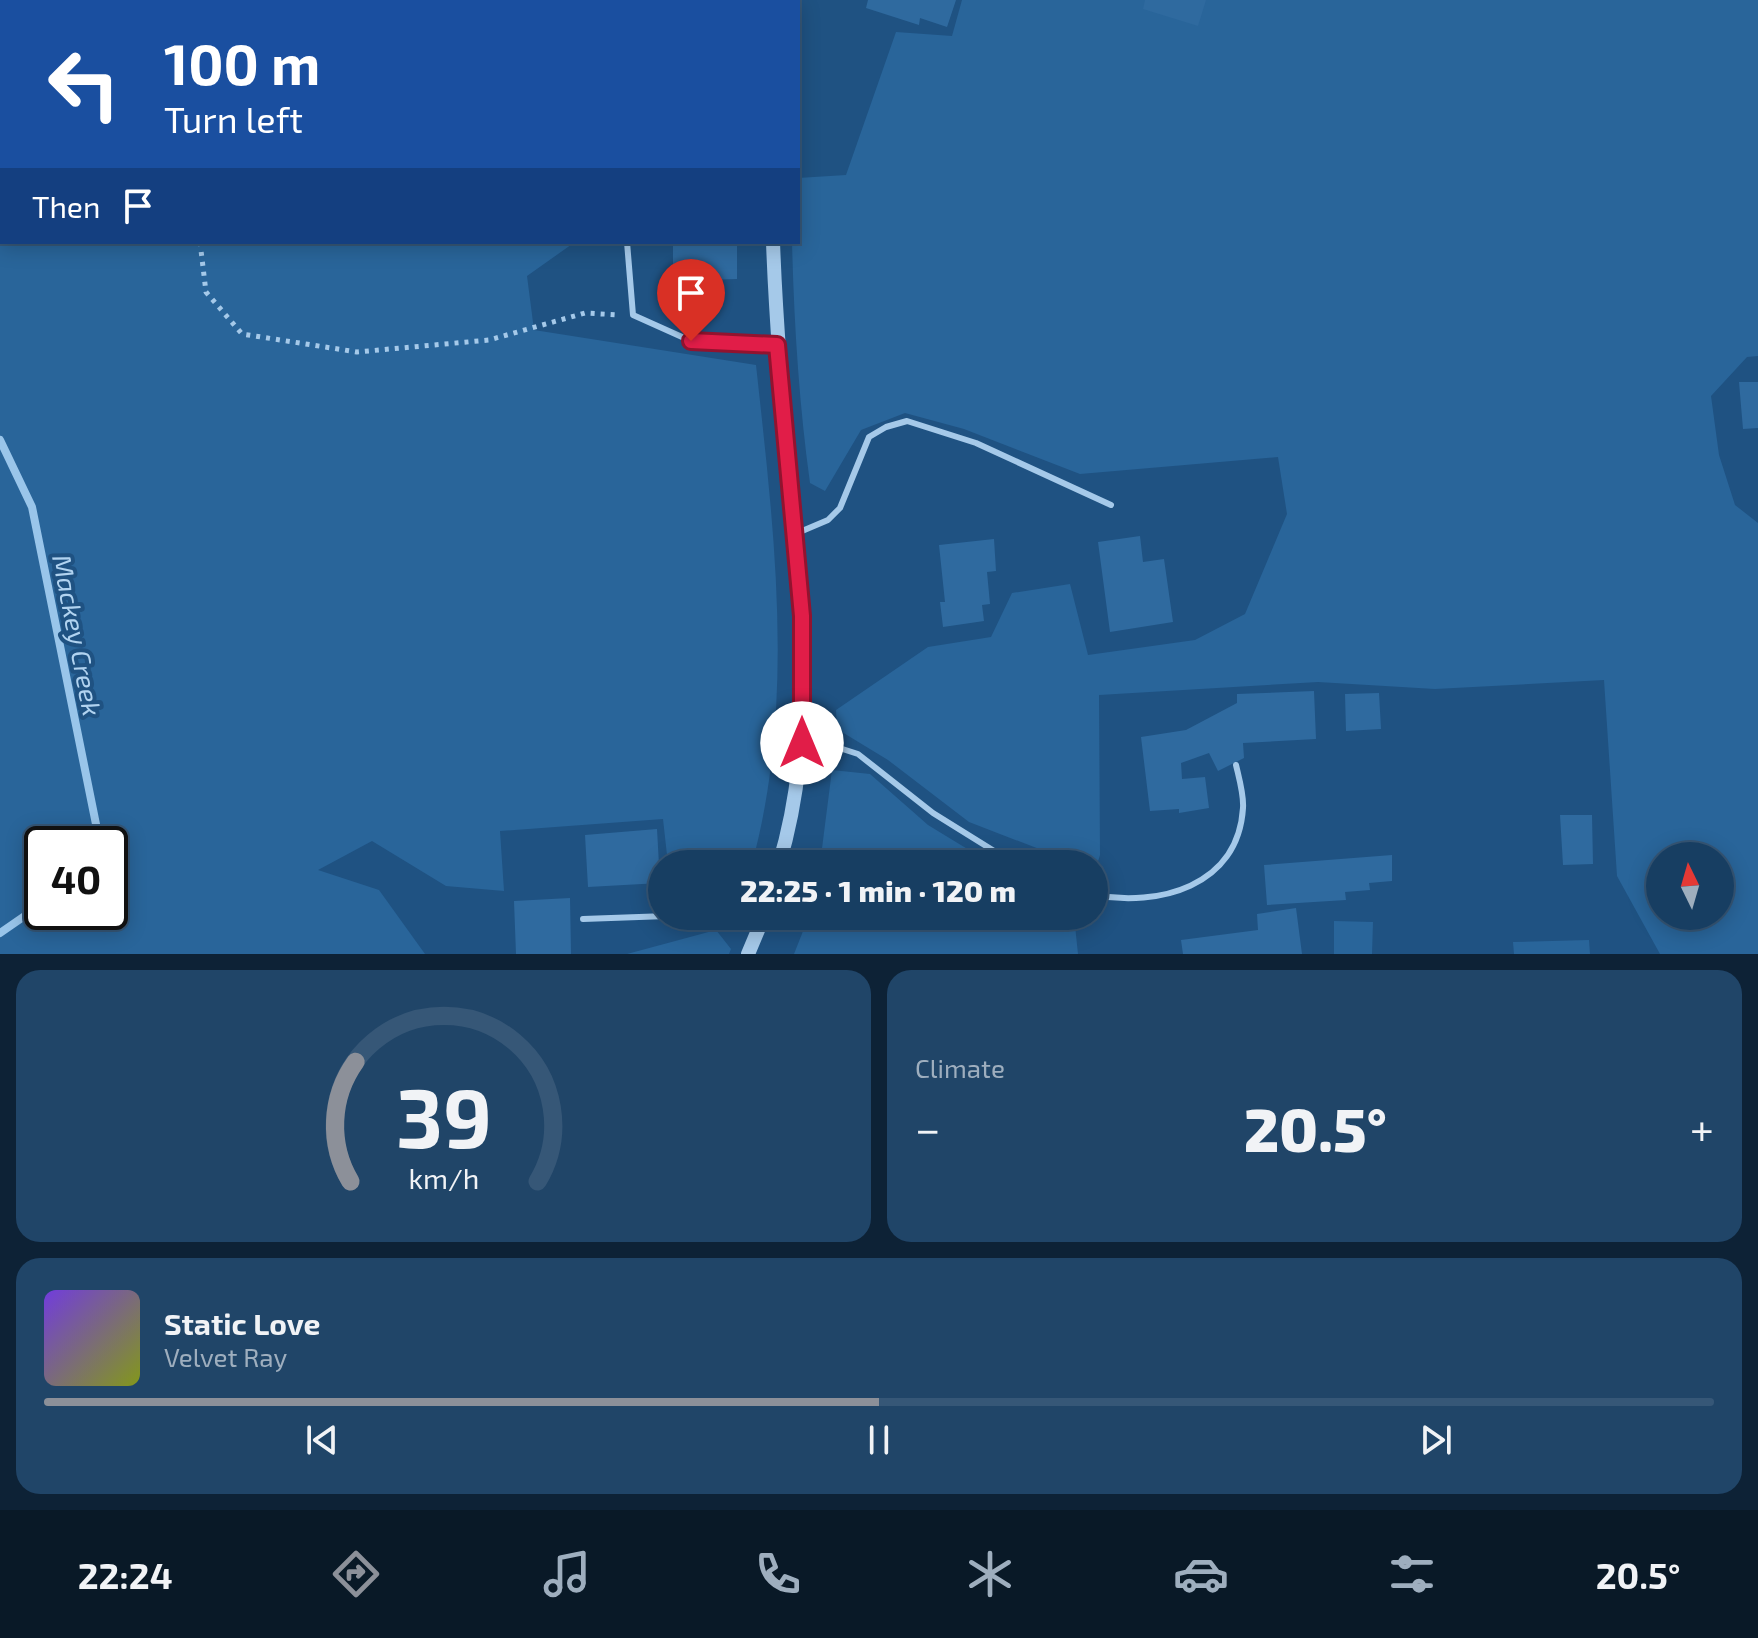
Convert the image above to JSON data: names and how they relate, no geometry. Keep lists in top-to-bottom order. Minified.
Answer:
{"water":["Mackey Creek"],"north":"top","page":{"turn":["100 m","Turn left"],"then":"Then","limit":"40","trip":"22:25 · 1 min · 120 m","tile":"Climate","heat":["−","20.5°","+"],"song":["Static Love","Velvet Ray"],"tabs":["22:24","20.5°"],"gauge":["39","km/h"]}}
